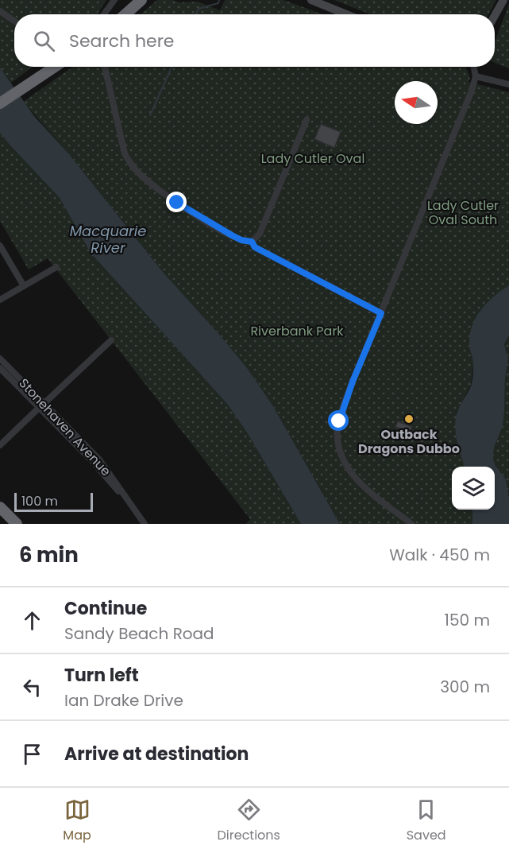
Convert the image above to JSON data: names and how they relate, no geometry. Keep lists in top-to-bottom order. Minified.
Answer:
{"streets":{"street":["Stonehaven Avenue"]},"water":["Macquarie River"],"parks":["Lady Cutler Oval","Lady Cutler Oval South","Riverbank Park"],"places":["Outback Dragons Dubbo"],"scale_bar":"100 m","north":"left","page":{"search":"Search here","scale":"100 m","heading":["6 min","Walk · 450 m"],"list":[["Continue","Sandy Beach Road","150 m"],["Turn left","Ian Drake Drive","300 m"],"Arrive at destination"],"nav":["Map","Directions","Saved"]}}
